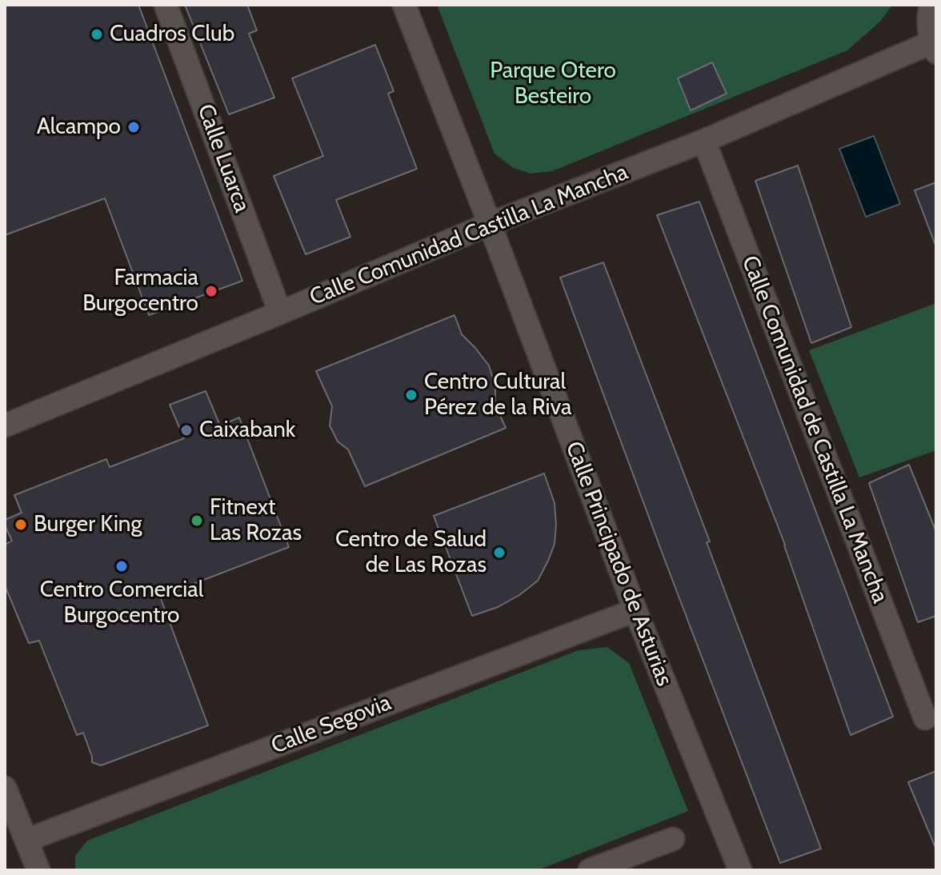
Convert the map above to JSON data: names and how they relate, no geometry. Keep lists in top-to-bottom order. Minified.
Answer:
{"streets":{"street":["Calle Luarca","Calle Comunidad Castilla La Mancha","Calle Comunidad de Castilla La Mancha","Calle Principado de Asturias","Calle Segovia"]},"crossings":[["Calle Luarca","Calle Comunidad Castilla La Mancha"],["Calle Comunidad Castilla La Mancha","Calle Comunidad de Castilla La Mancha"],["Calle Comunidad Castilla La Mancha","Calle Principado de Asturias"],["Calle Principado de Asturias","Calle Segovia"]],"parks":["Parque Otero Besteiro"],"places":["Cuadros Club","Alcampo","Farmacia Burgocentro","Centro Cultural Pérez de la Riva","Caixabank","Fitnext Las Rozas","Burger King","Centro de Salud de Las Rozas","Centro Comercial Burgocentro"]}
